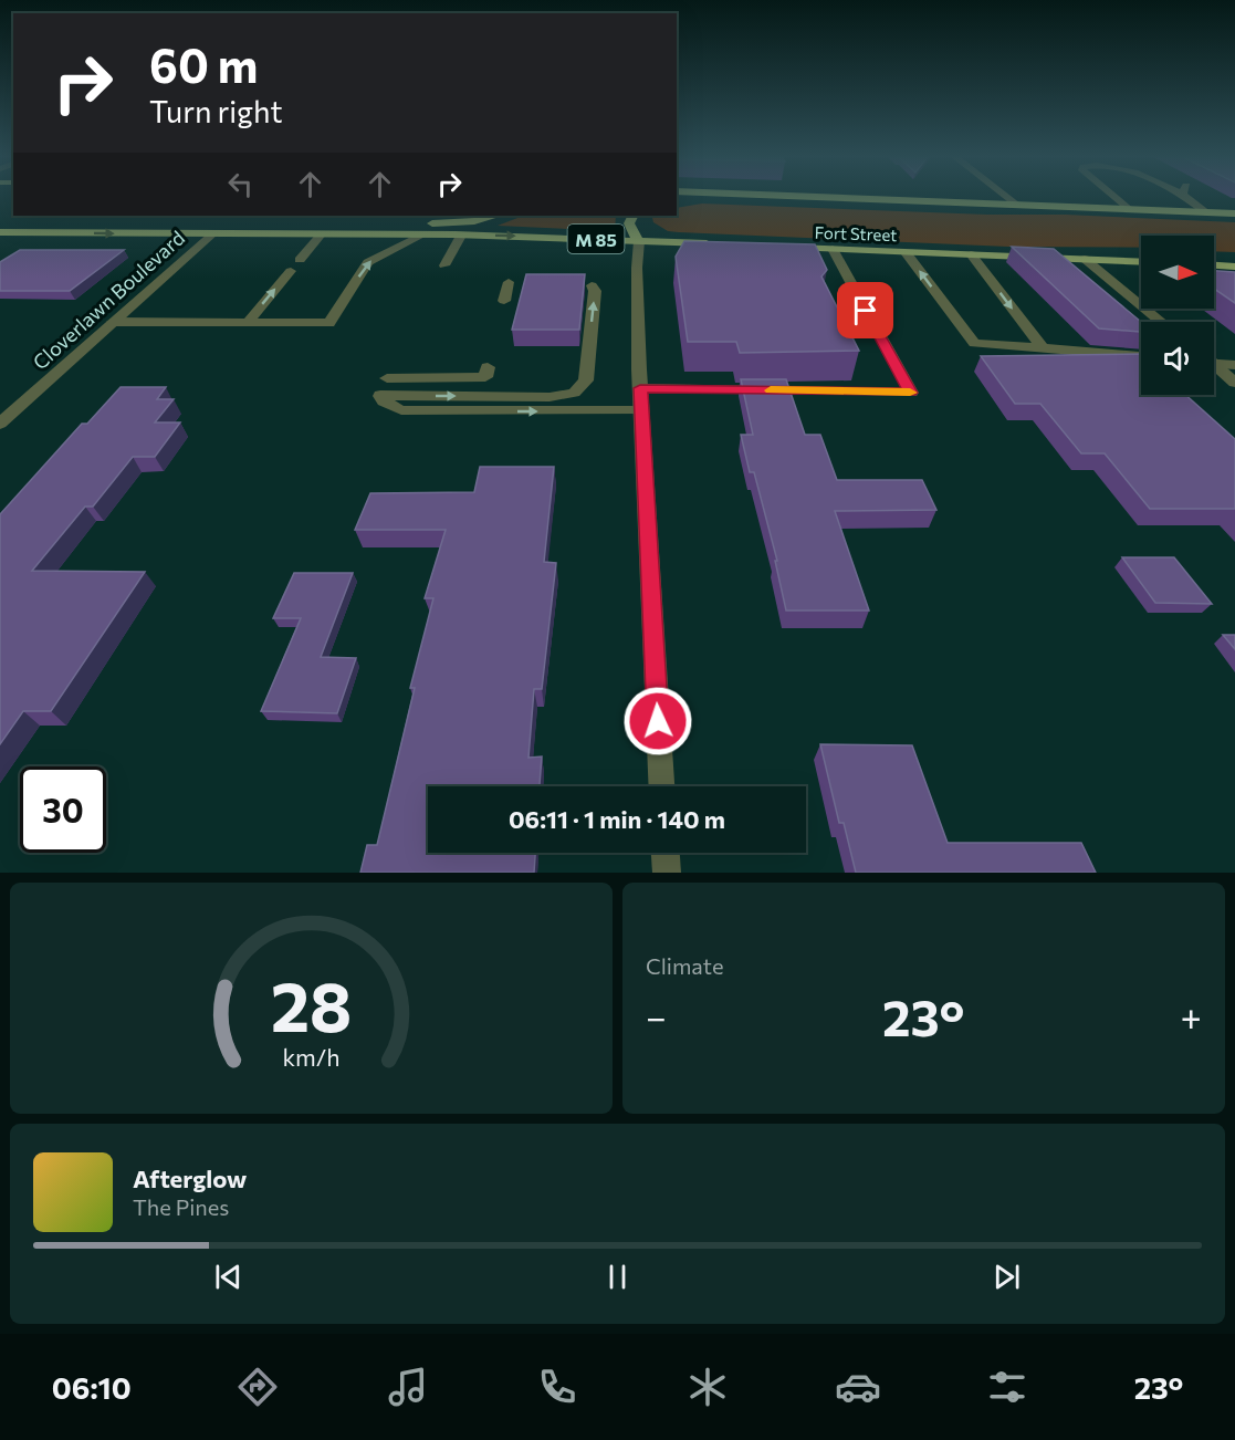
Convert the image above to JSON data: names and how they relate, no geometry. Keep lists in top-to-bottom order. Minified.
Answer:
{"streets":{"main road":["Fort Street","M 85"],"street":["Cloverlawn Boulevard"]},"crossings":[["M 85","Cloverlawn Boulevard"]],"north":"right","page":{"turn":["60 m","Turn right"],"limit":"30","trip":"06:11 · 1 min · 140 m","tile":"Climate","heat":["−","23°","+"],"song":["Afterglow","The Pines"],"tabs":["06:10","23°"],"gauge":["28","km/h"]}}
